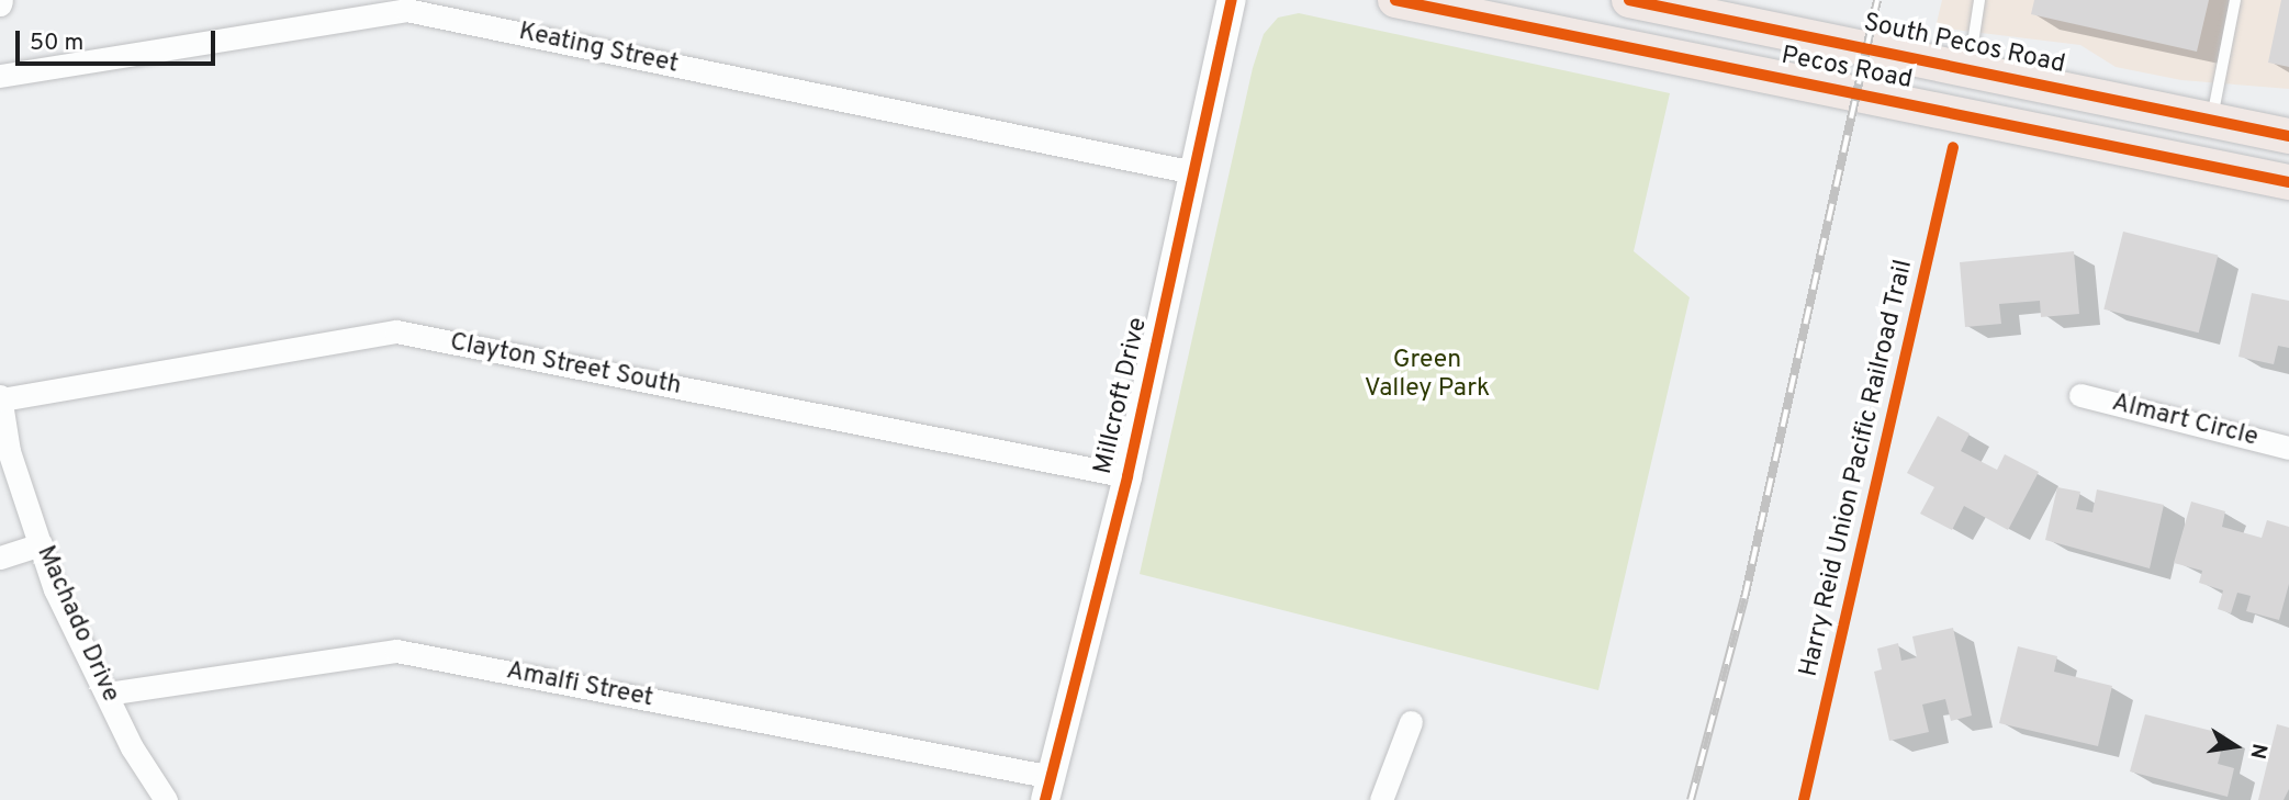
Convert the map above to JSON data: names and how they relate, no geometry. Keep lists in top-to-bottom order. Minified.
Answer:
{"streets":{"main road":["South Pecos Road","Pecos Road"],"street":["Keating Street","Clayton Street South","Millcroft Drive","Almart Circle","Machado Drive","Amalfi Street"],"cycle path":["Harry Reid Union Pacific Railroad Trail"]},"crossings":[["Keating Street","Millcroft Drive"],["Clayton Street South","Millcroft Drive"],["Clayton Street South","Machado Drive"],["Millcroft Drive","Amalfi Street"],["Machado Drive","Amalfi Street"]],"parks":["Green Valley Park"],"scale_bar":"50 m","north":"right"}
